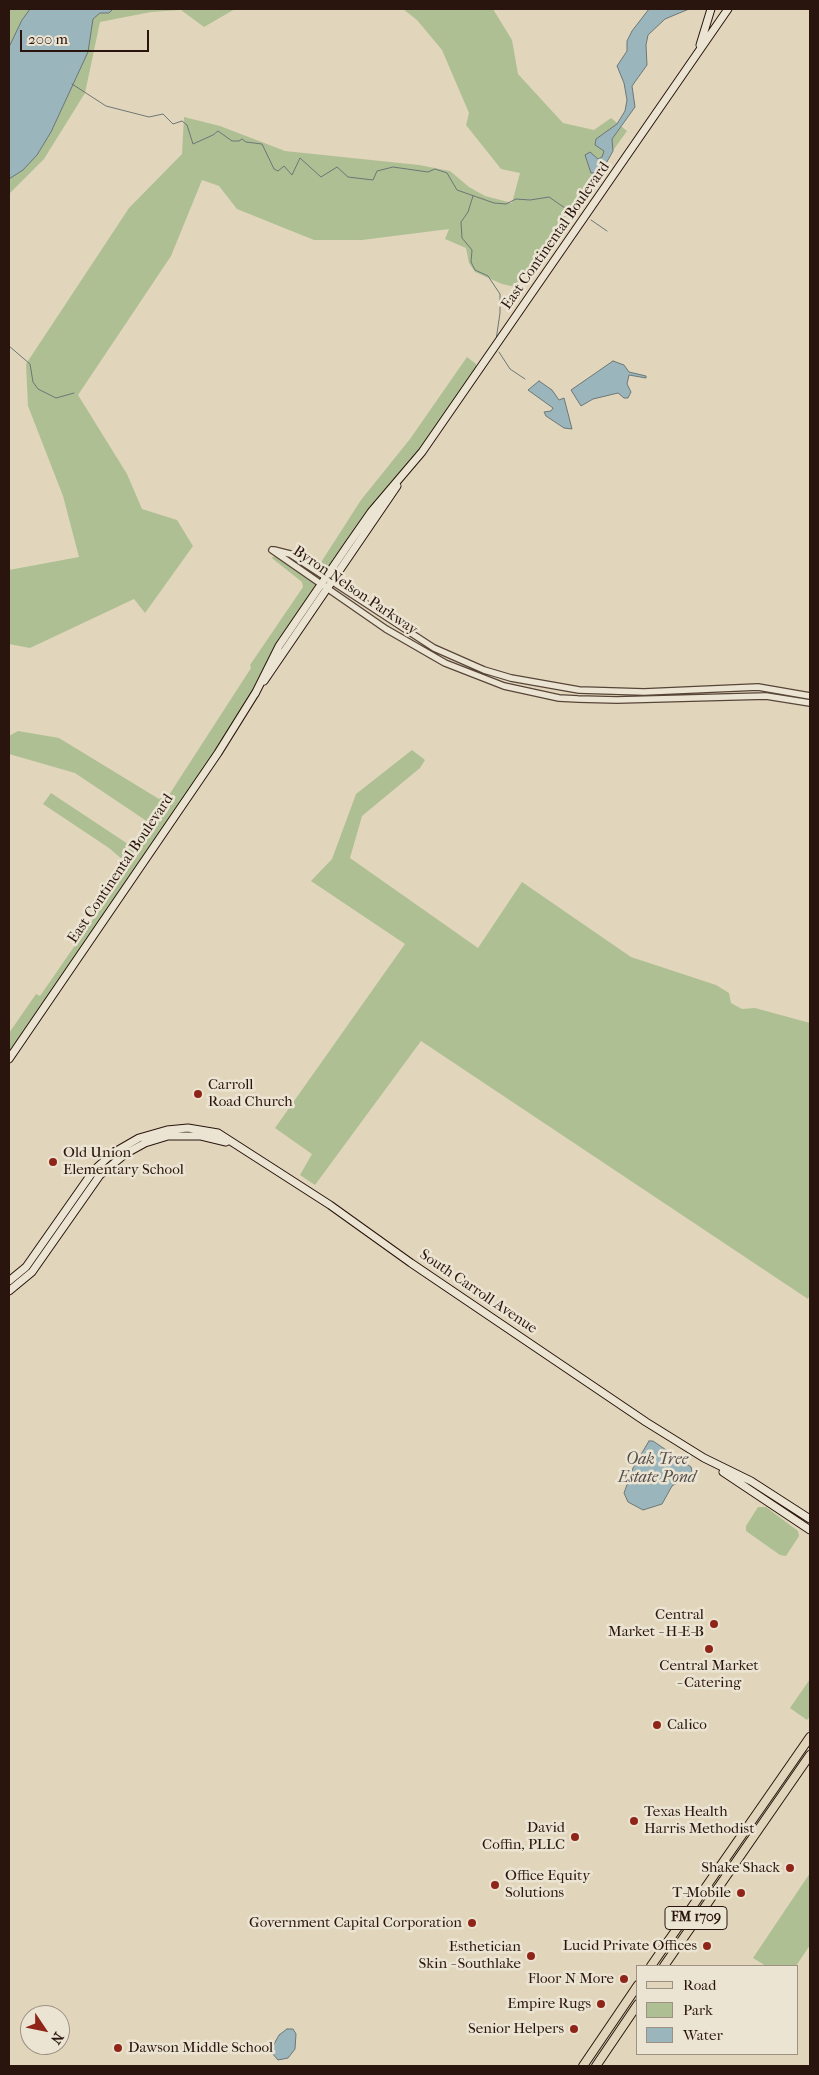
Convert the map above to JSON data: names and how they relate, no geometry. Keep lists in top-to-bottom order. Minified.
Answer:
{"streets":{"main road":["East Continental Boulevard","South Carroll Avenue","FM 1709"],"street":["Byron Nelson Parkway"]},"crossings":[["East Continental Boulevard","Byron Nelson Parkway"]],"water":["Oak Tree Estate Pond"],"places":["Carroll Road Church","Old Union Elementary School","Central Market - H-E-B","Central Market - Catering","Calico","Texas Health Harris Methodist","David Coffin, PLLC","Shake Shack","Office Equity Solutions","T-Mobile","Government Capital Corporation","Lucid Private Offices","Esthetician Skin - Southlake","Floor N More","Empire Rugs","Senior Helpers","Dawson Middle School"],"legend":["Road","Park","Water"],"scale_bar":"200 m","north":"bottom right"}
